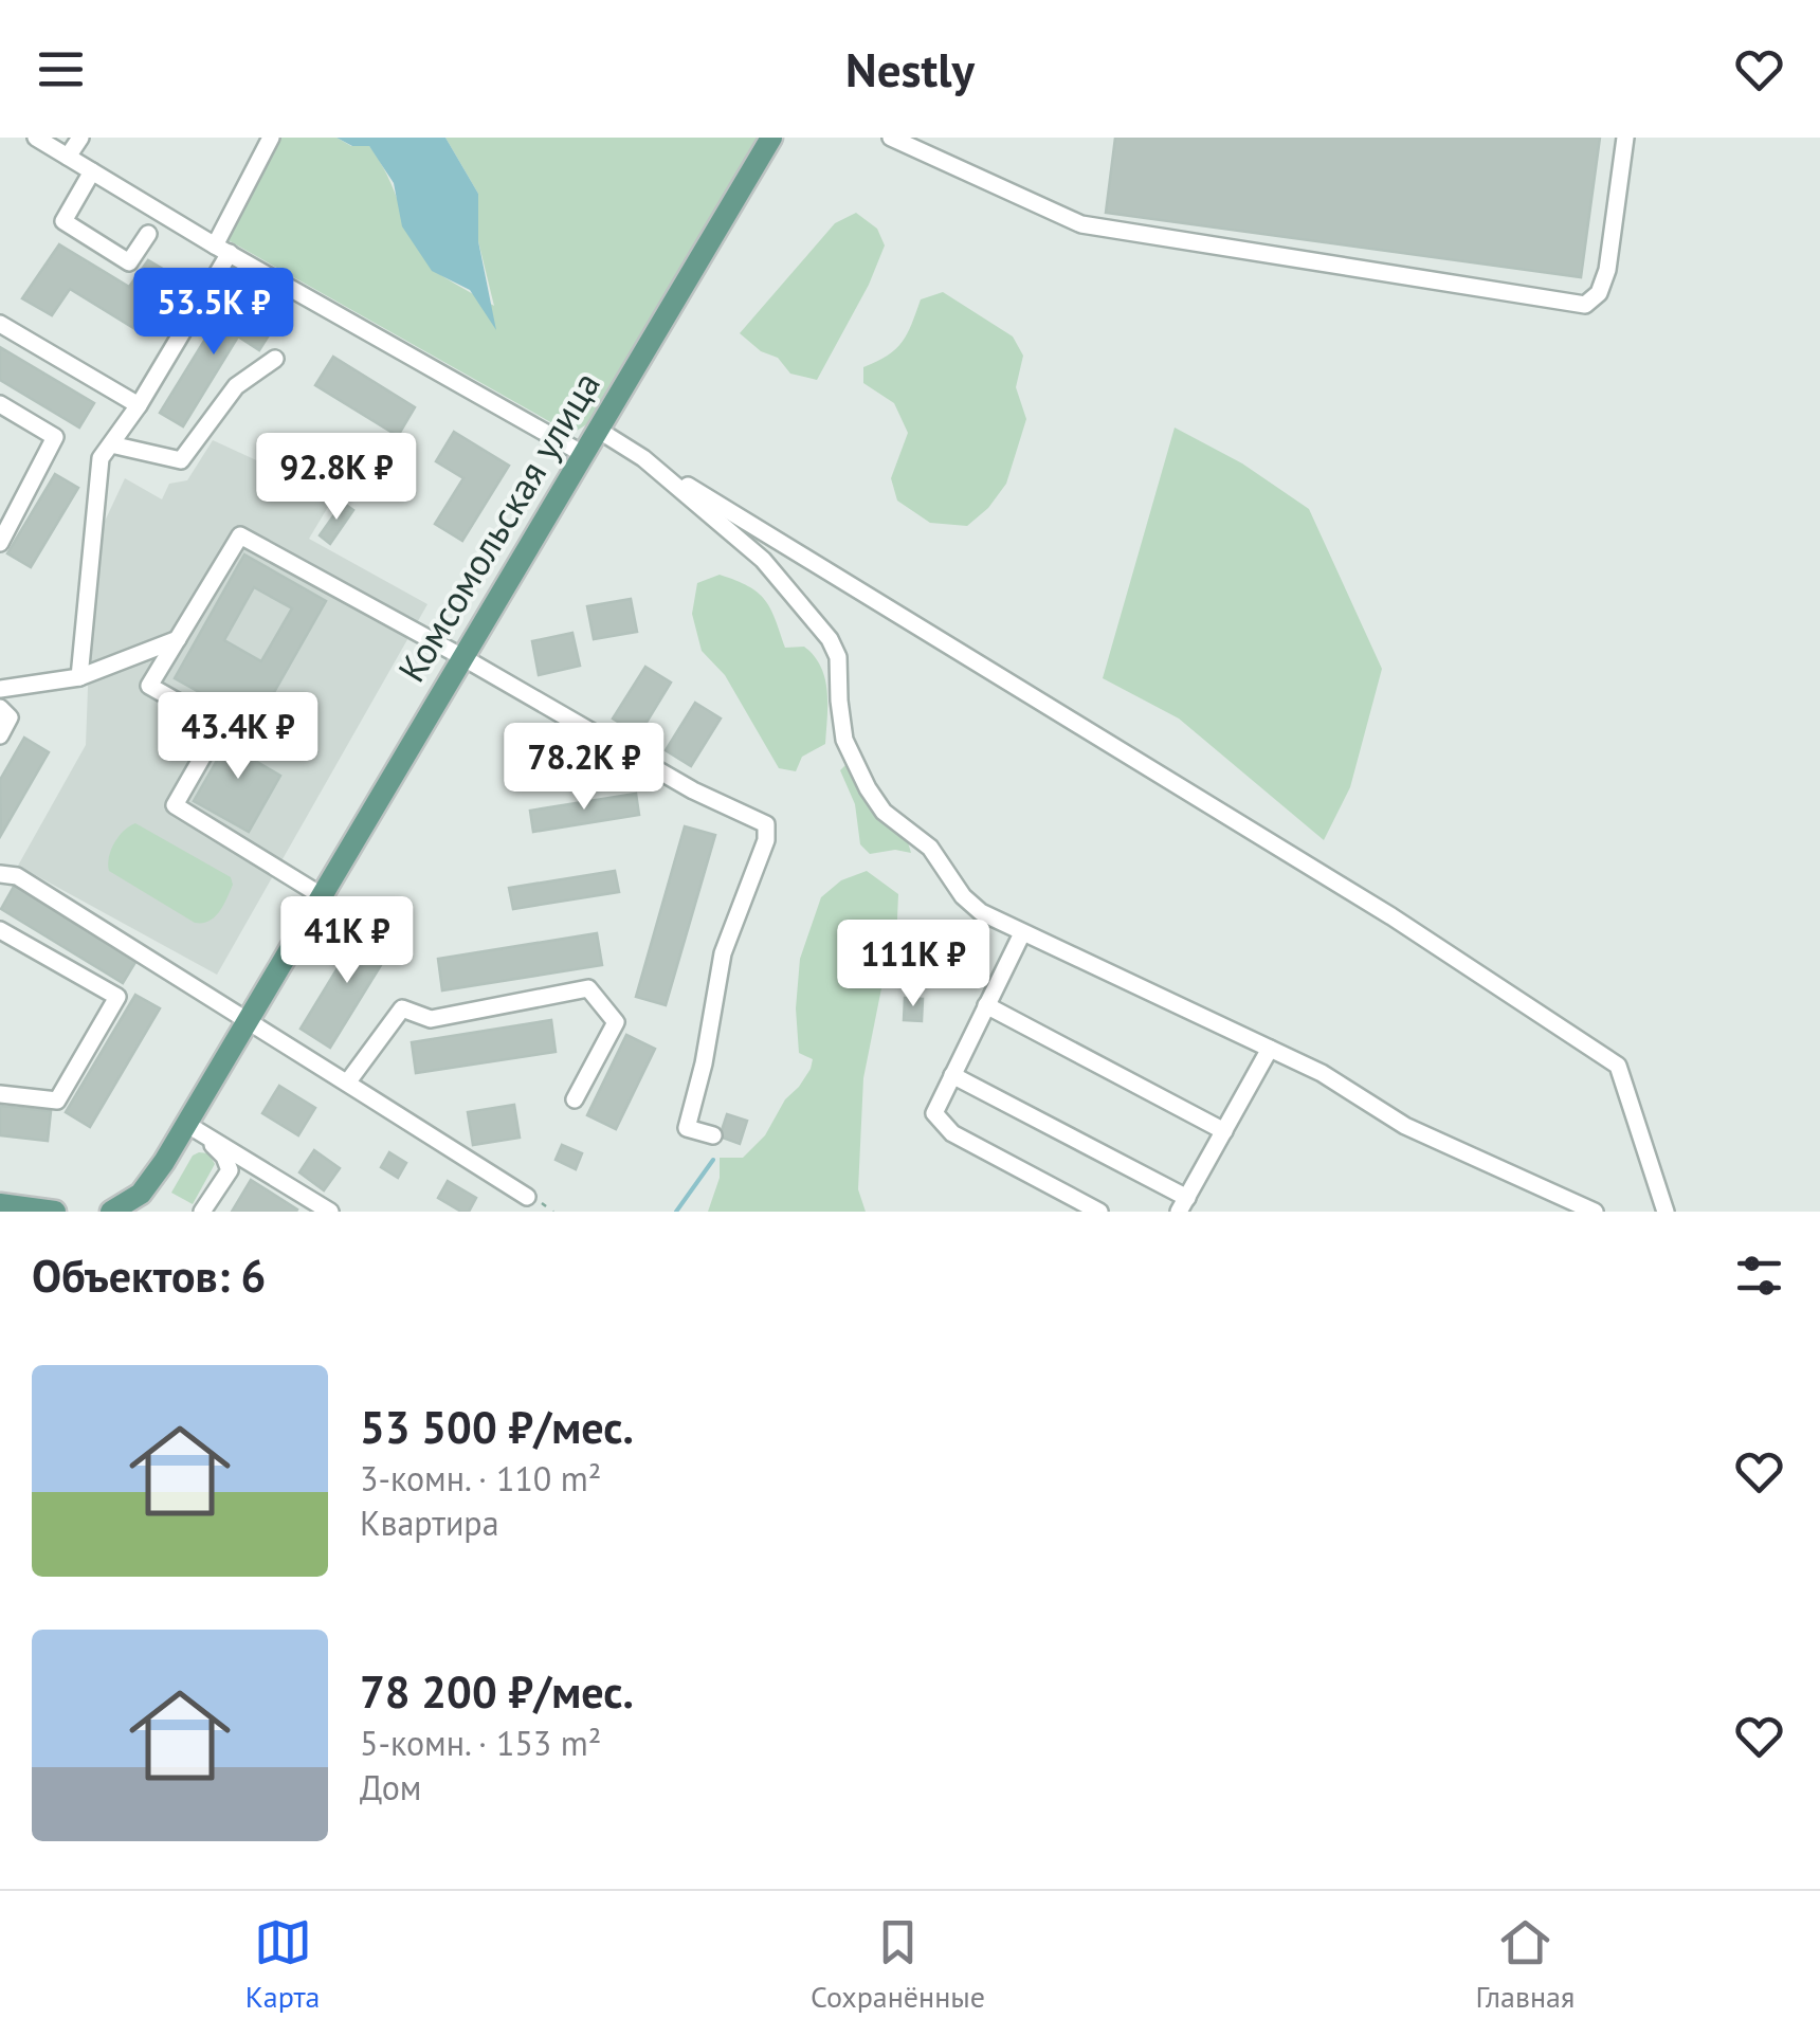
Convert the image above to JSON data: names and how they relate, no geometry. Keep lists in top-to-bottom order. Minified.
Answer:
{"streets":{"main road":["Комсомольская улица"]},"page":{"header":"Nestly","price":["53.5K ₽","92.8K ₽","43.4K ₽","78.2K ₽","41K ₽","111K ₽"],"heading":"Объектов: 6","list":[{"name":"53 500 ₽/мес.","note":"3-комн. · 110 m² · Квартира"},{"name":"78 200 ₽/мес.","note":"5-комн. · 153 m² · Дом"}],"tabs":["Карта","Сохранённые","Главная"]}}
